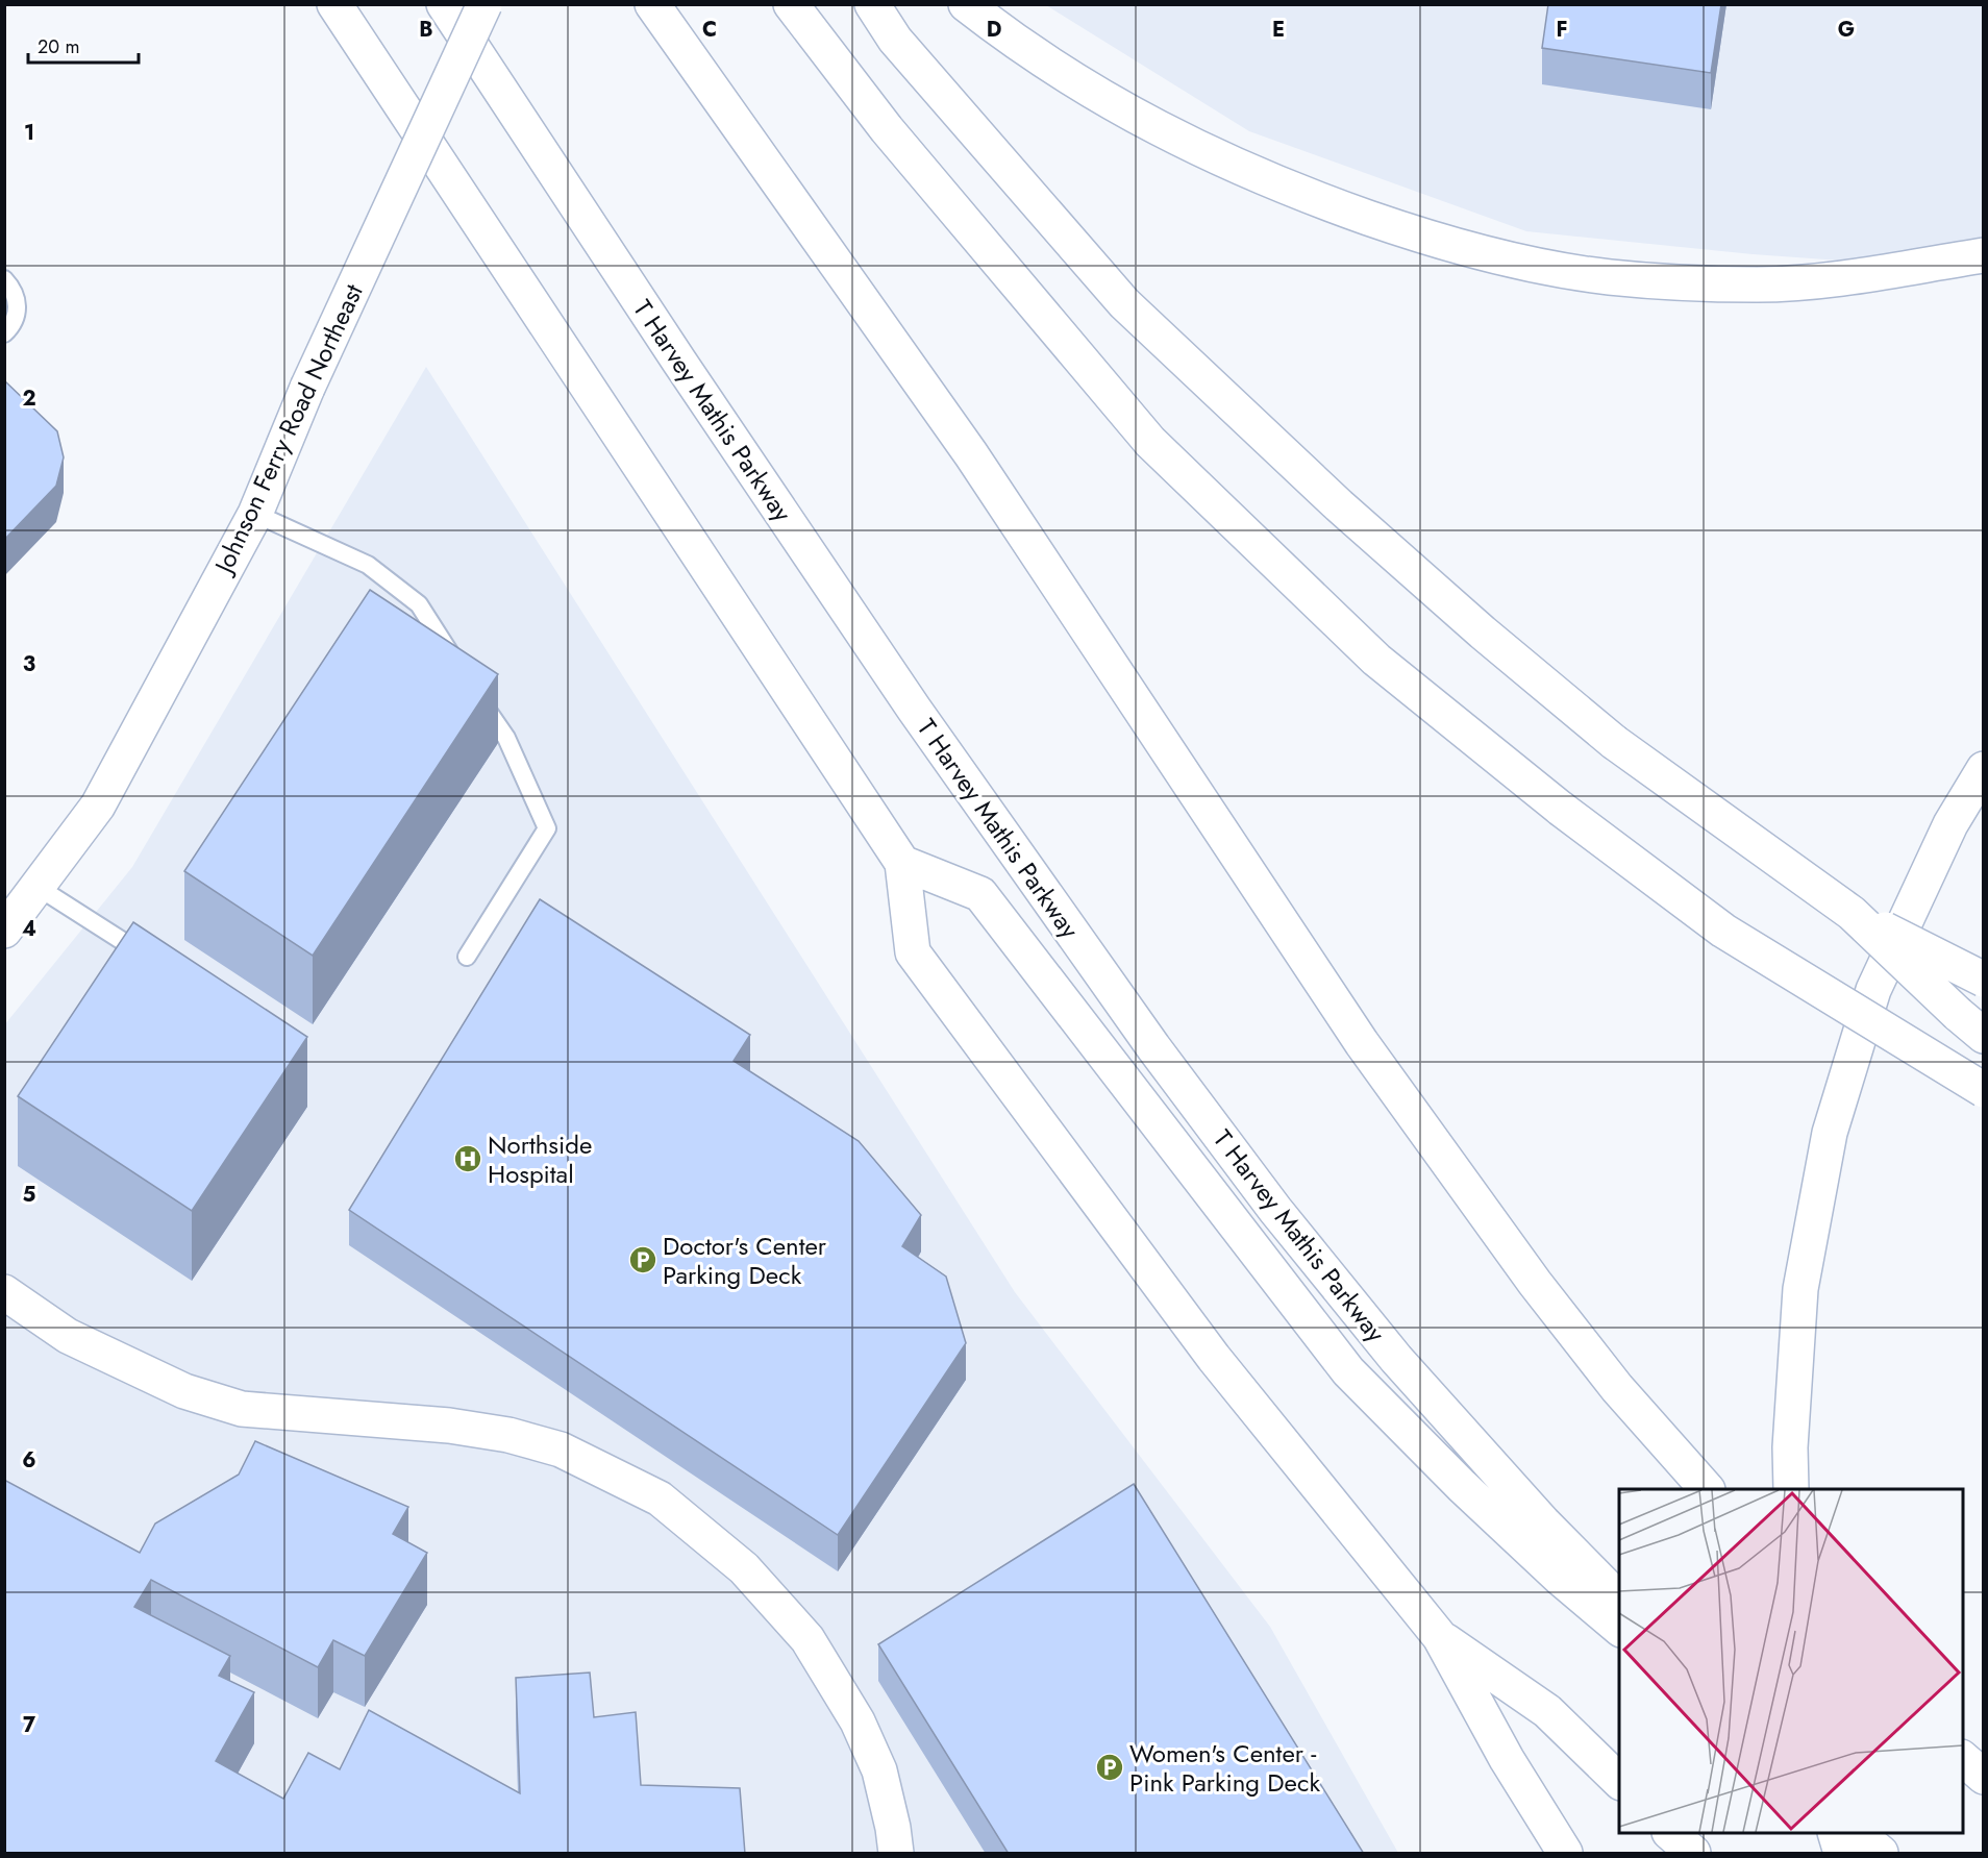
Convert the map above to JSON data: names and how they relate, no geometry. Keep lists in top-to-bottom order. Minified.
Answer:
{"streets":{"main road":["T Harvey Mathis Parkway","Johnson Ferry Road Northeast"]},"places":{"hospital":["Northside Hospital"],"parking":["Doctor's Center Parking Deck","Women's Center - Pink Parking Deck"]},"scale_bar":"20 m","grid":{"columns":["B","C","D","E","F","G"],"rows":["1","2","3","4","5","6","7"]}}
